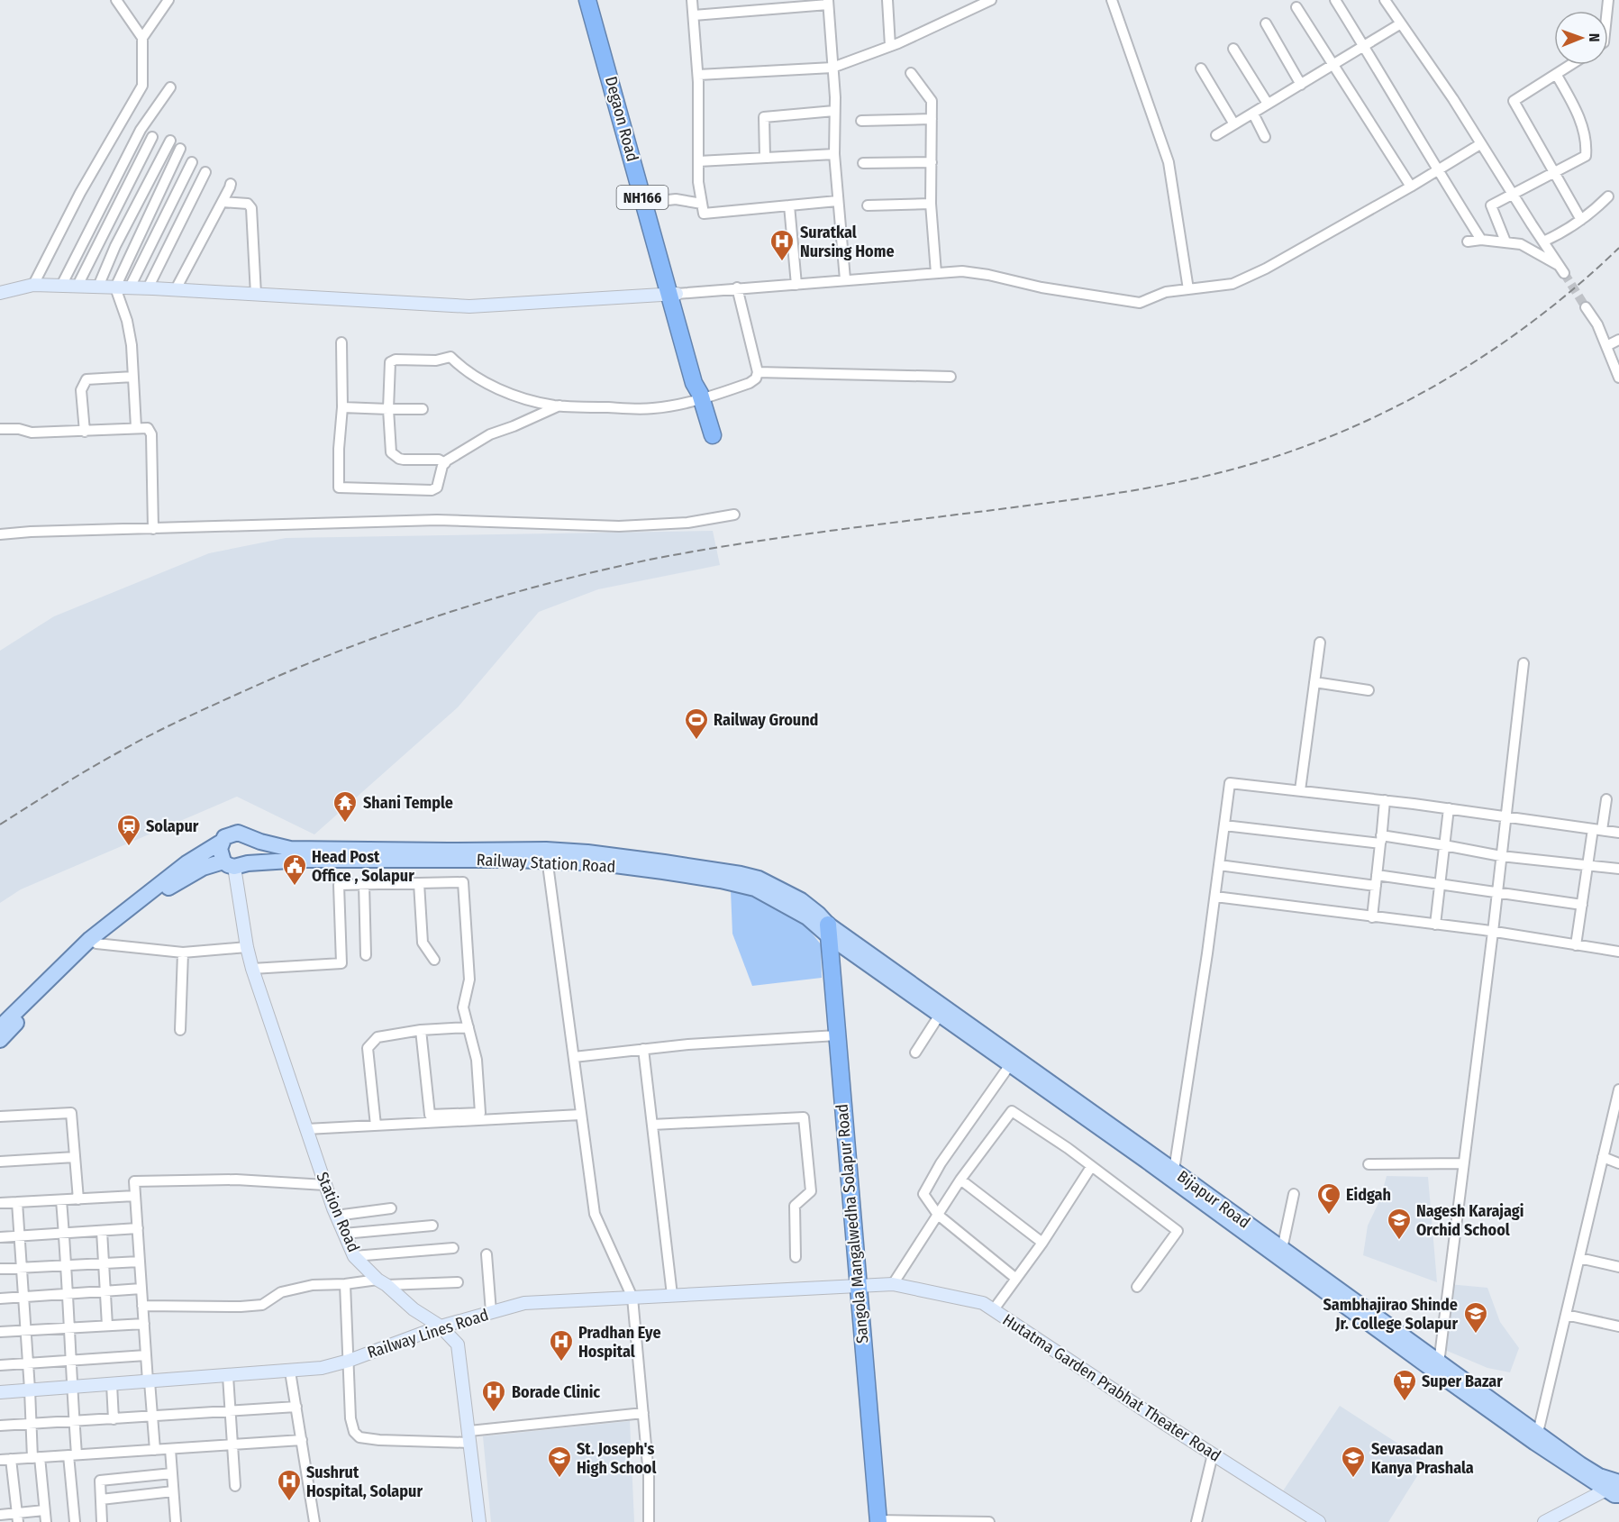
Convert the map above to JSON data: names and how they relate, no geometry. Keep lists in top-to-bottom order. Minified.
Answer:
{"streets":{"highway":["Degaon Road","NH166","Sangola Mangalwedha Solapur Road"],"main road":["Railway Station Road","Bijapur Road","Station Road","Railway Lines Road","Hutatma Garden Prabhat Theater Road"]},"crossings":[["Railway Station Road","Bijapur Road"],["Railway Station Road","Station Road"],["Railway Station Road","Sangola Mangalwedha Solapur Road"],["Bijapur Road","Sangola Mangalwedha Solapur Road"],["Station Road","Railway Lines Road"],["Sangola Mangalwedha Solapur Road","Railway Lines Road"],["Sangola Mangalwedha Solapur Road","Hutatma Garden Prabhat Theater Road"],["Railway Lines Road","Hutatma Garden Prabhat Theater Road"]],"places":{"hospital":["Suratkal Nursing Home","Pradhan Eye Hospital","Borade Clinic","Sushrut Hospital, Solapur"],"sports":["Railway Ground"],"temple":["Shani Temple"],"station":["Solapur"],"public building":["Head Post Office , Solapur"],"mosque":["Eidgah"],"school or university":["Nagesh Karajagi Orchid School","Sambhajirao Shinde Jr. College Solapur","St. Joseph's High School","Sevasadan Kanya Prashala"],"supermarket":["Super Bazar"]},"north":"right"}
